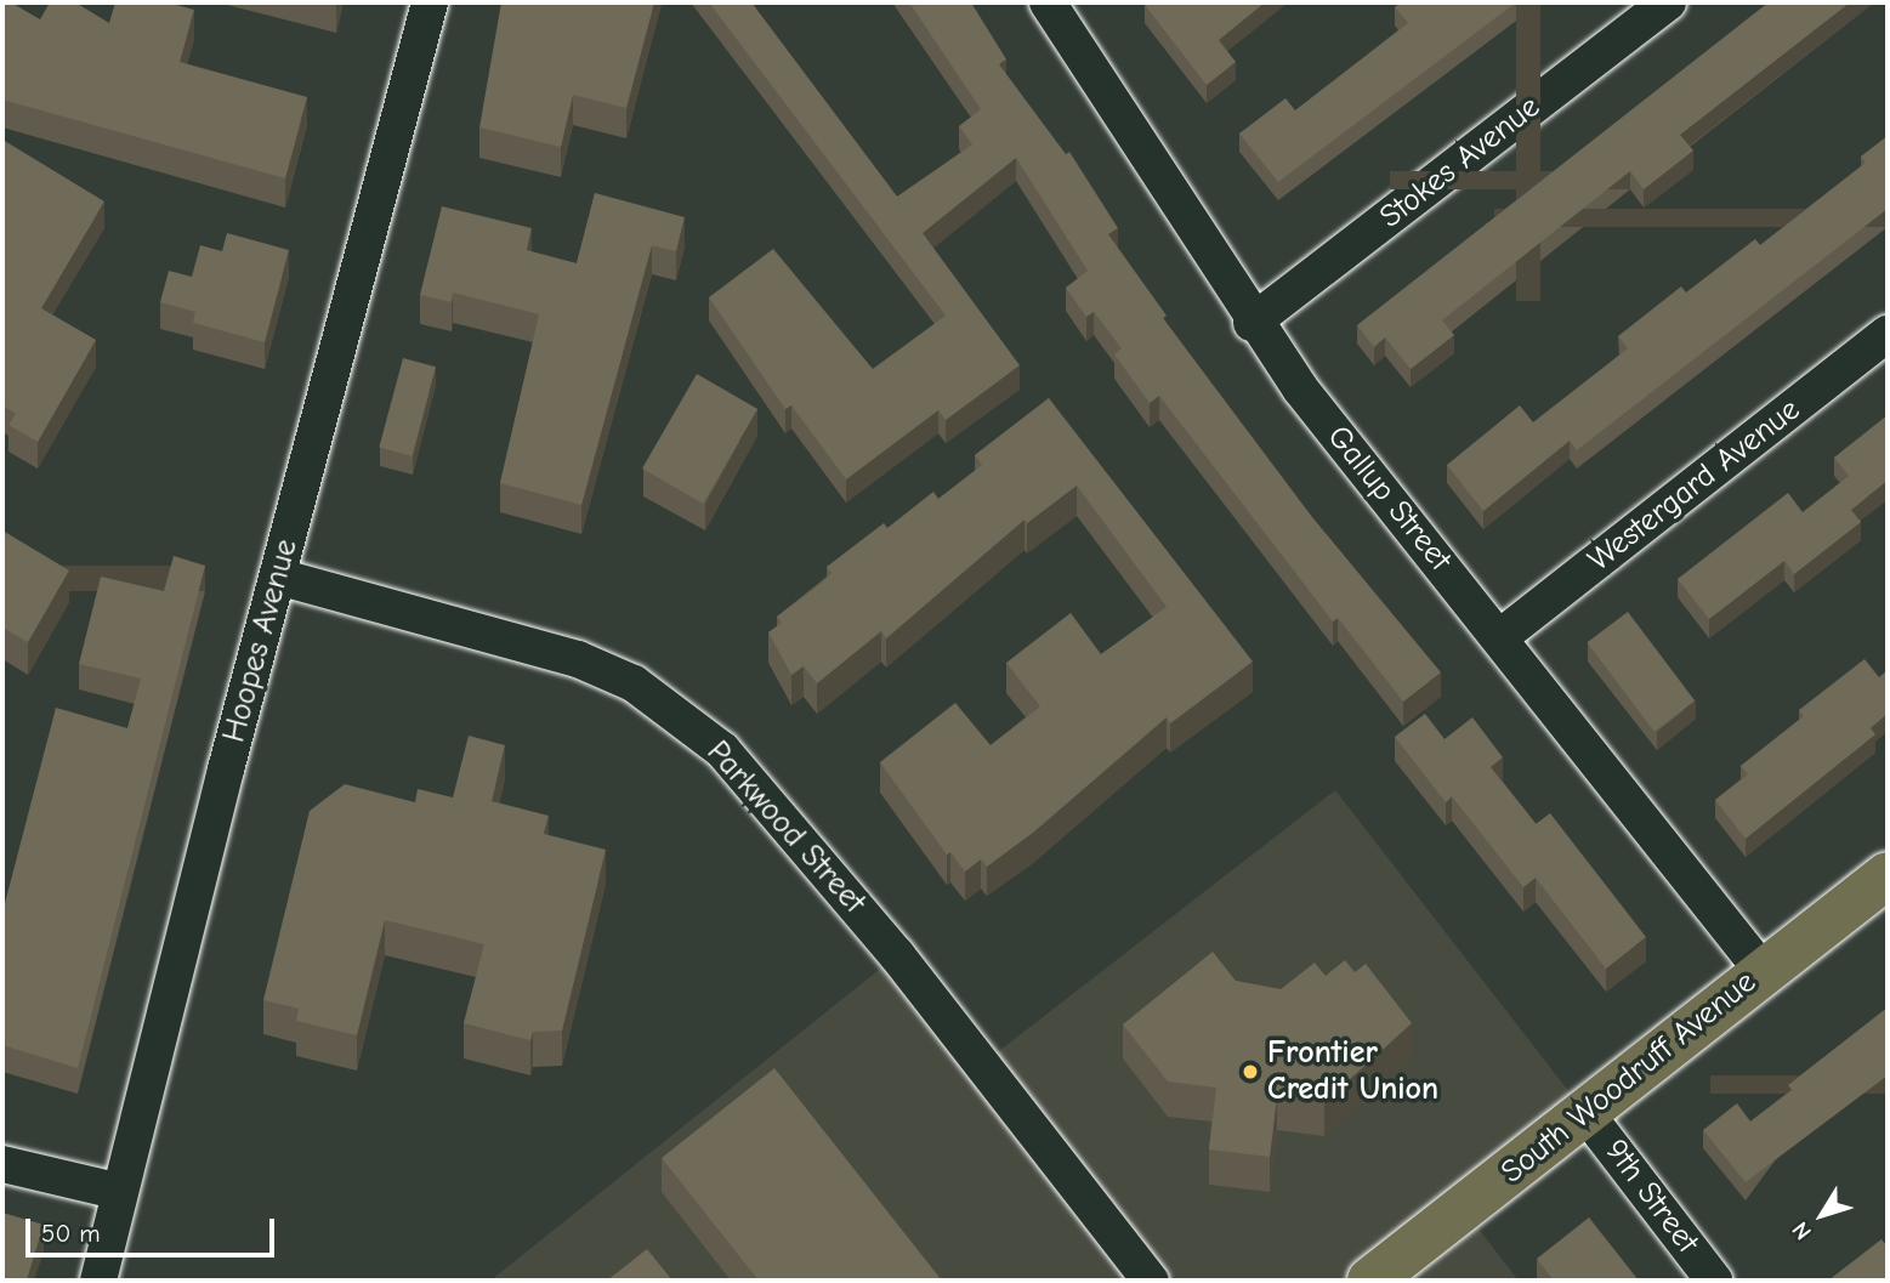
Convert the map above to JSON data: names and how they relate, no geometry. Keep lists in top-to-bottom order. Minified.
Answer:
{"streets":{"main road":["South Woodruff Avenue"],"street":["Stokes Avenue","Westergard Avenue","Gallup Street","Hoopes Avenue","Parkwood Street","9th Street"]},"crossings":[["Stokes Avenue","Gallup Street"],["Westergard Avenue","Gallup Street"],["Gallup Street","South Woodruff Avenue"],["Hoopes Avenue","Parkwood Street"],["South Woodruff Avenue","9th Street"]],"places":["Frontier Credit Union"],"scale_bar":"50 m","north":"bottom left"}
